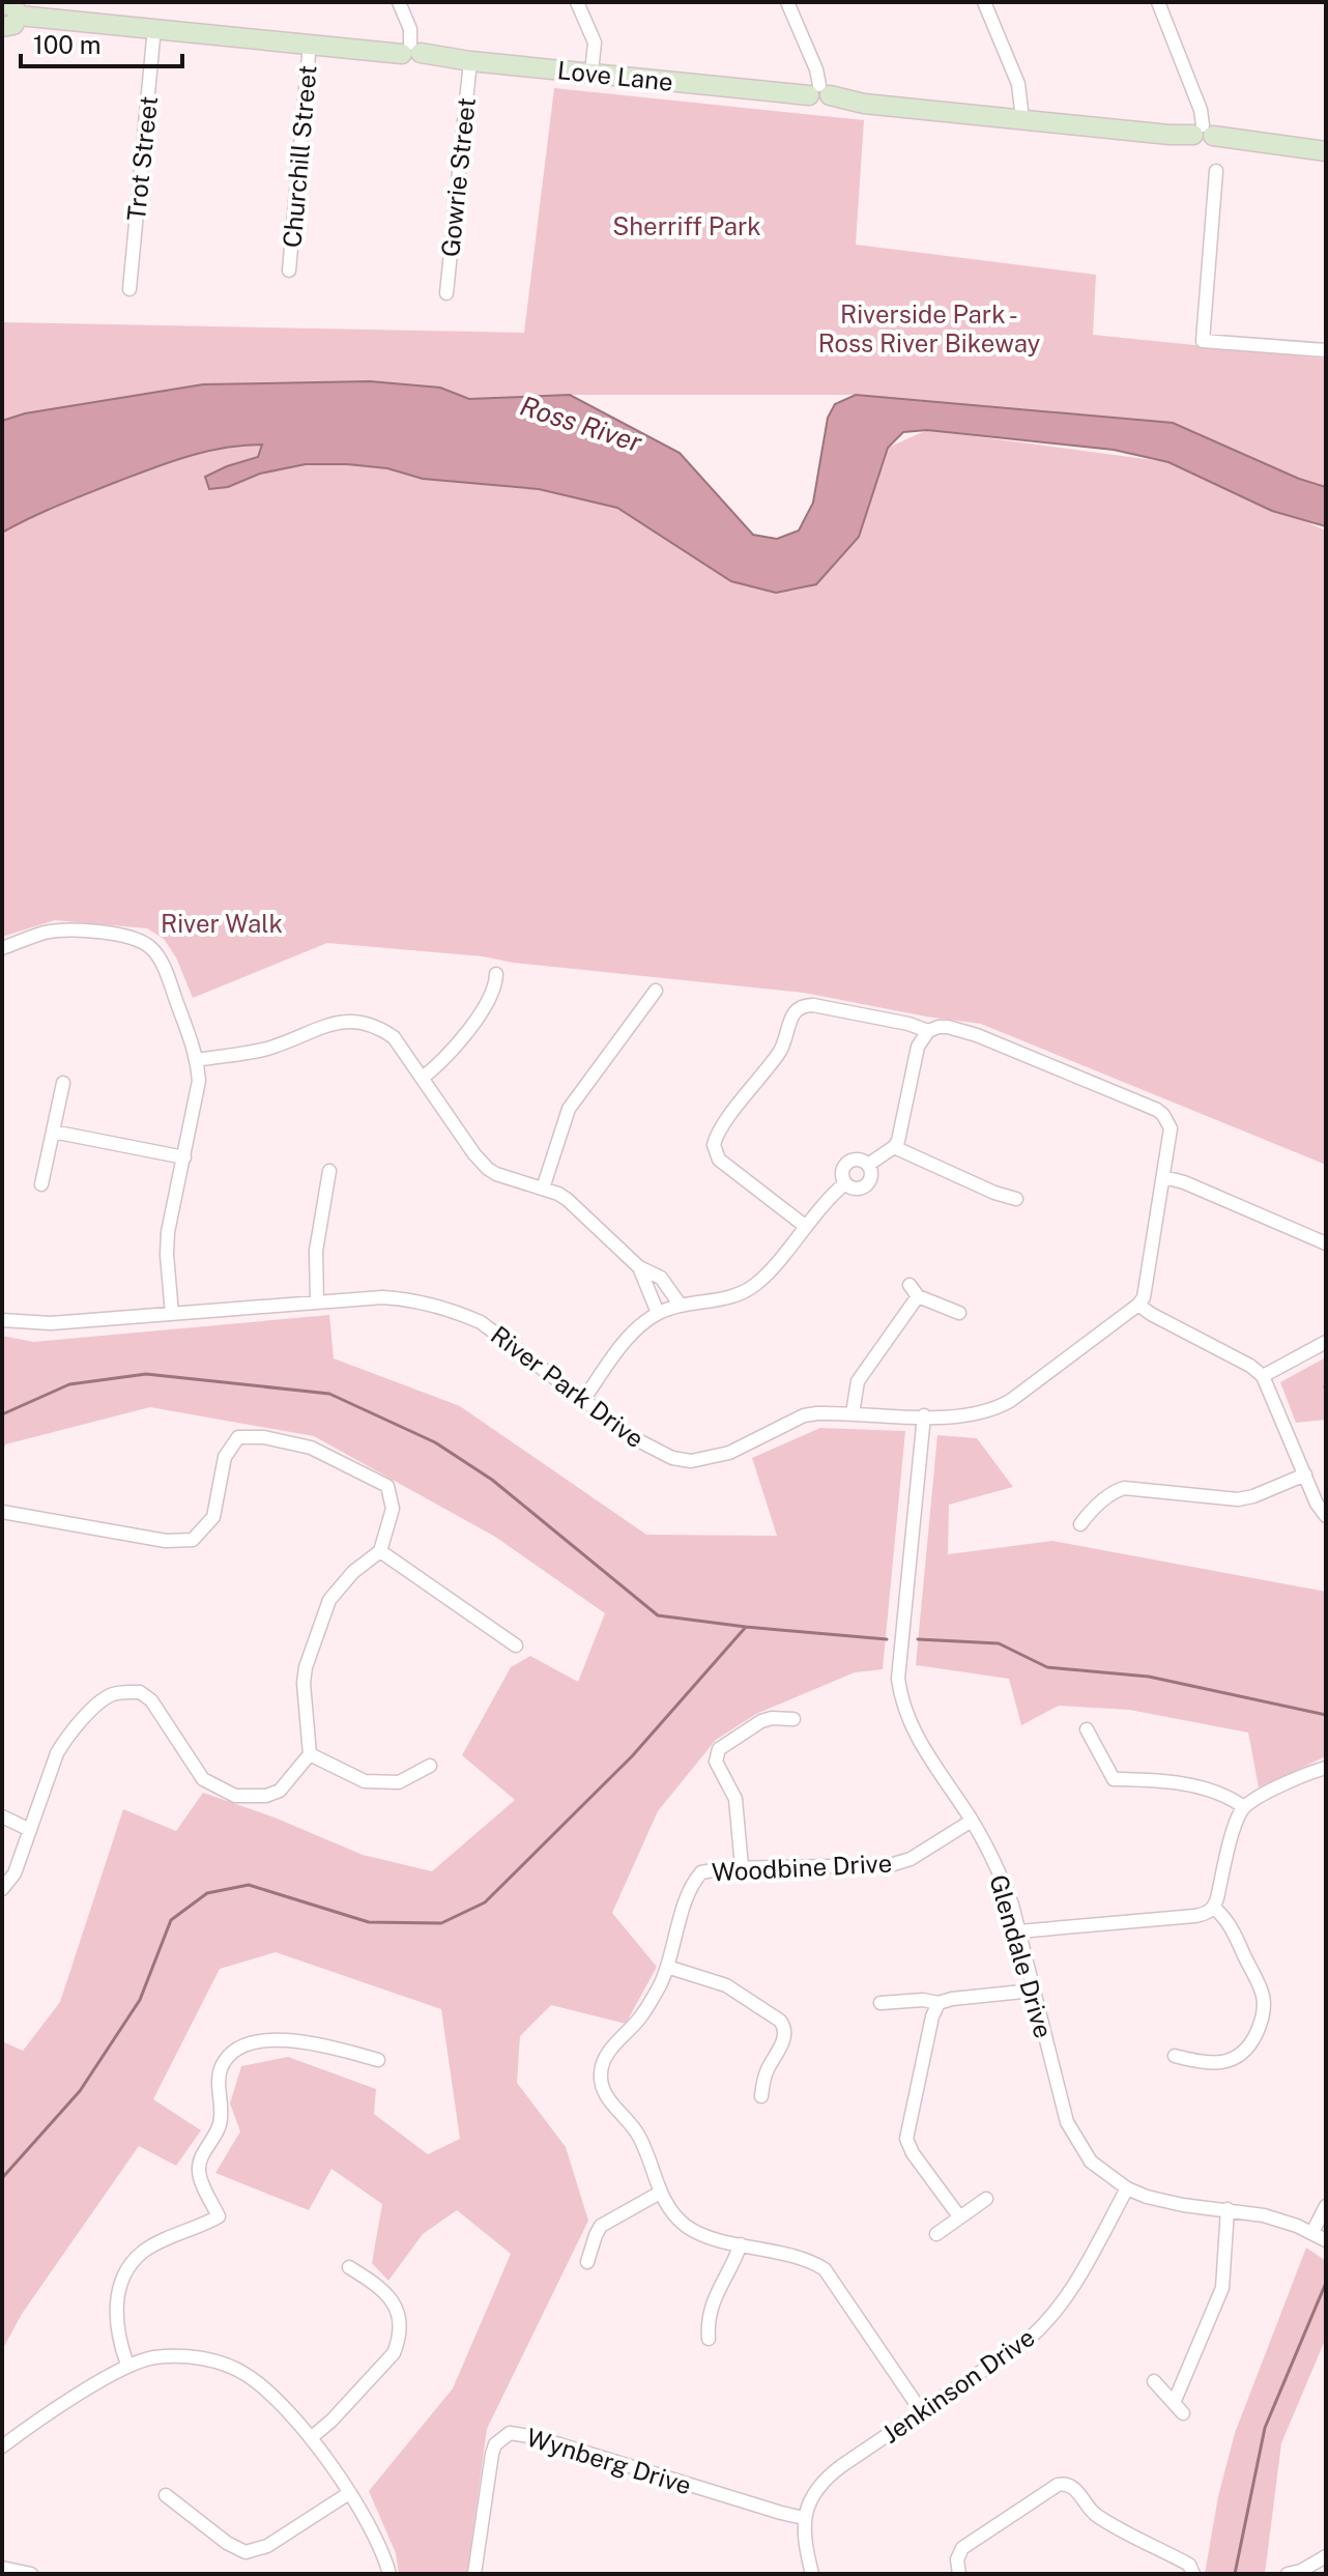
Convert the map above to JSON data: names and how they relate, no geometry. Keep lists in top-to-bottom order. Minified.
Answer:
{"streets":{"street":["Love Lane","Churchill Street","Trot Street","Gowrie Street","River Park Drive","Woodbine Drive","Glendale Drive","Jenkinson Drive","Wynberg Drive"]},"crossings":[["Love Lane","Churchill Street"],["Love Lane","Trot Street"],["Love Lane","Gowrie Street"],["River Park Drive","Glendale Drive"],["Woodbine Drive","Glendale Drive"],["Woodbine Drive","Jenkinson Drive"],["Glendale Drive","Jenkinson Drive"],["Jenkinson Drive","Wynberg Drive"]],"water":["Ross River"],"parks":["Sherriff Park","Riverside Park - Ross River Bikeway","River Walk"],"scale_bar":"100 m"}
